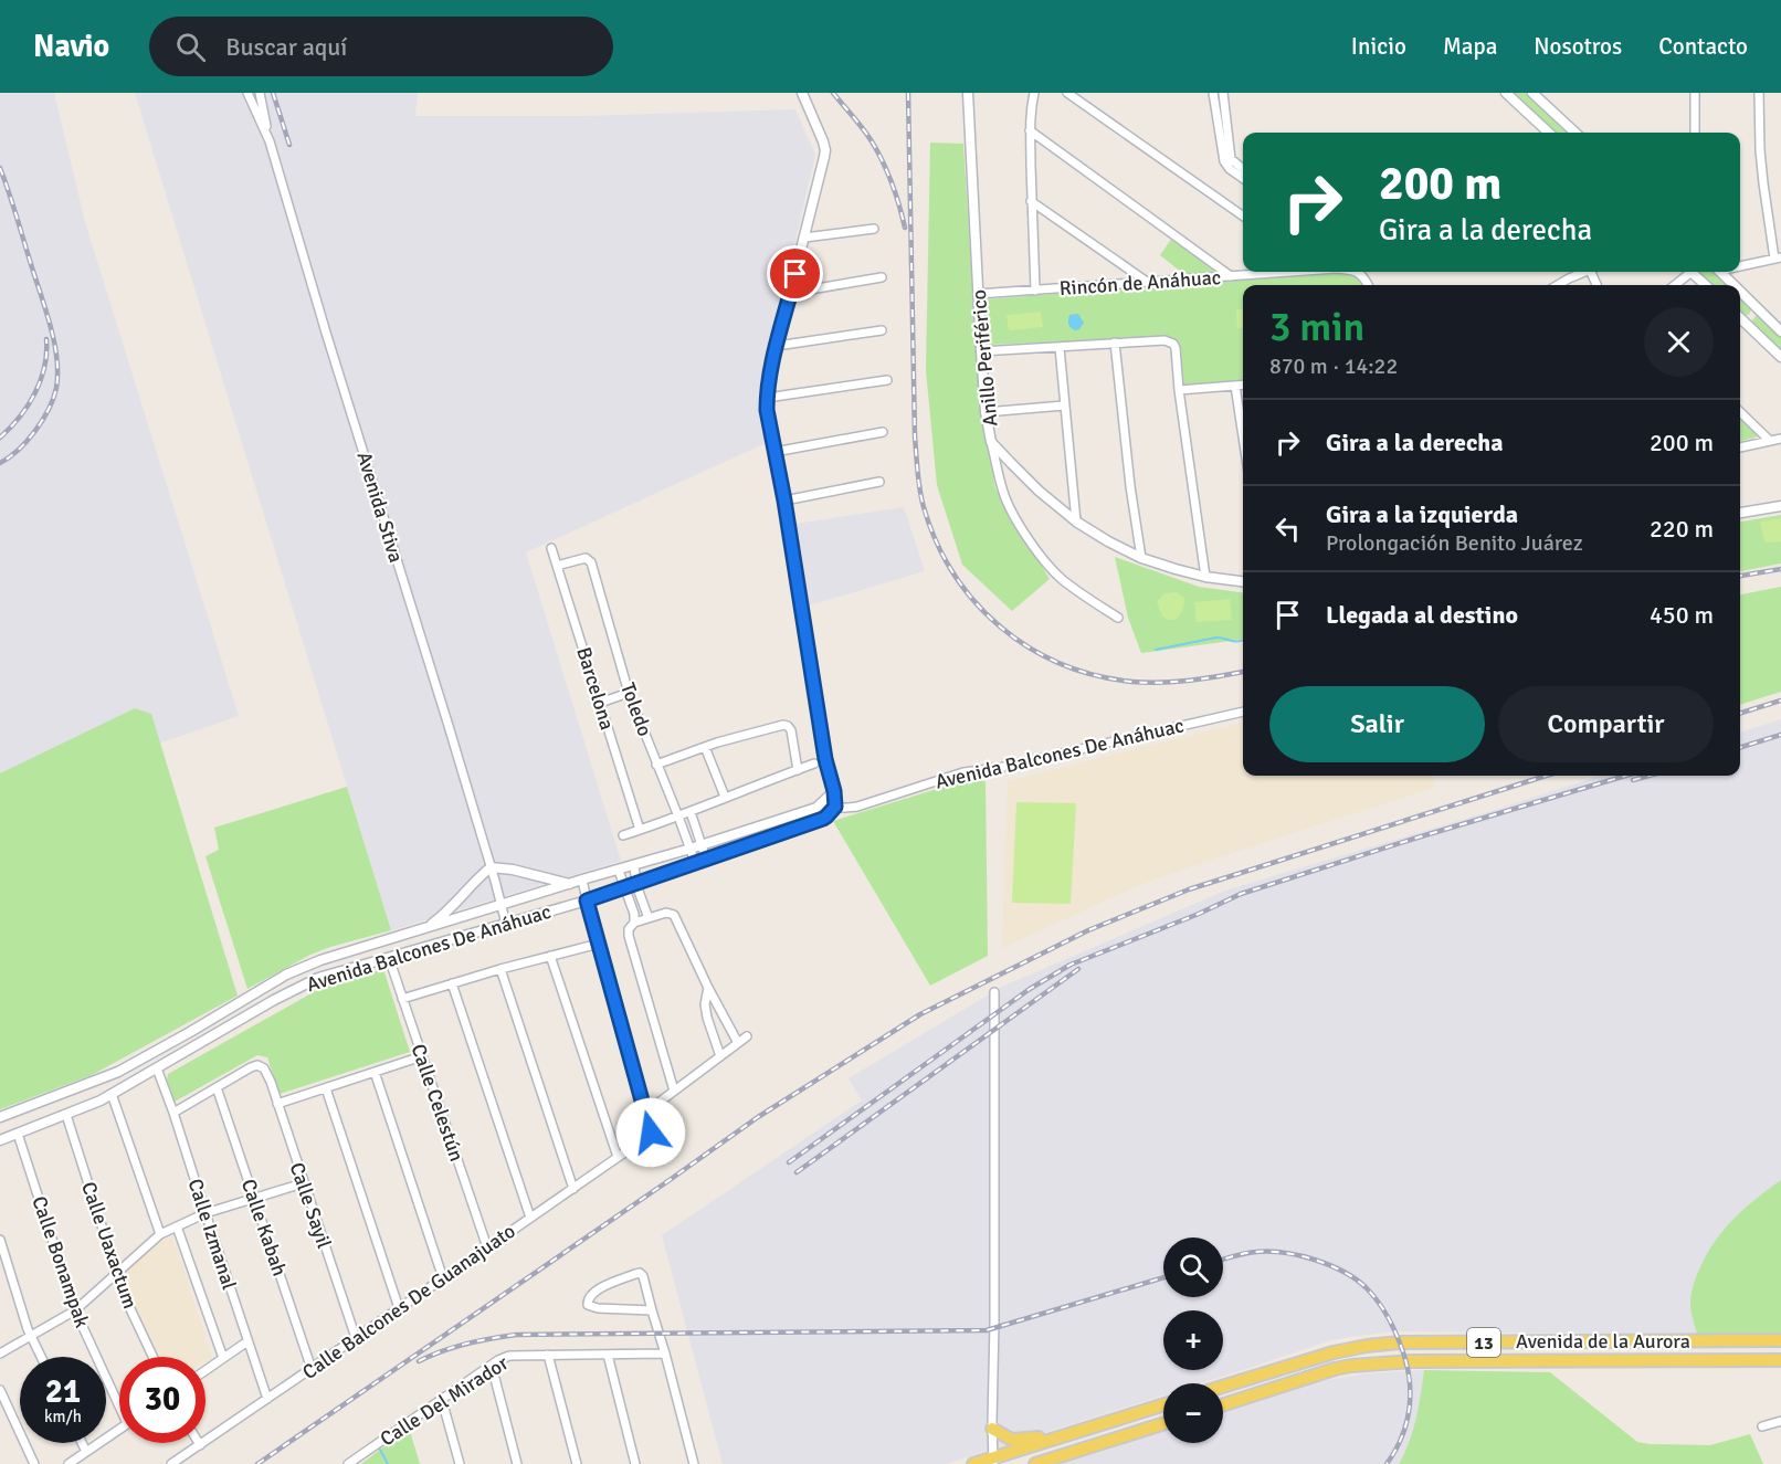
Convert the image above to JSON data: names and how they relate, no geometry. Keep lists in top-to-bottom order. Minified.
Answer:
{"streets":{"main road":["Avenida de la Aurora","13"],"street":["Rincón de Anáhuac","Anillo Periférico","Avenida Stiva","Barcelona","Toledo","Avenida Balcones De Anáhuac","Calle Celestún","Calle Sayil","Calle Kabah","Calle Izmanal","Calle Uaxactum","Calle Bonampak","Calle Balcones De Guanajuato","Calle Del Mirador"]},"crossings":[["Rincón de Anáhuac","Anillo Periférico"],["Avenida Stiva","Avenida Balcones De Anáhuac"],["Barcelona","Toledo"],["Toledo","Avenida Balcones De Anáhuac"],["Avenida Balcones De Anáhuac","Calle Celestún"],["Avenida Balcones De Anáhuac","Calle Izmanal"],["Avenida Balcones De Anáhuac","Calle Uaxactum"],["Avenida Balcones De Anáhuac","Calle Bonampak"],["Calle Celestún","Calle Balcones De Guanajuato"],["Calle Sayil","Calle Kabah"],["Calle Sayil","Calle Balcones De Guanajuato"],["Calle Kabah","Calle Balcones De Guanajuato"],["Calle Izmanal","Calle Balcones De Guanajuato"]],"page":{"header":"Navio","search":"Buscar aquí","nav":["Inicio","Mapa","Nosotros","Contacto"],"turn":["200 m","Gira a la derecha"],"heading":["3 min","870 m · 14:22"],"list":[{"name":"Gira a la derecha","value":"200 m"},{"name":"Gira a la izquierda","note":"Prolongación Benito Juárez","value":"220 m"},{"name":"Llegada al destino","value":"450 m"}],"buttons":["Salir","Compartir"],"map_buttons":["+","−"],"speed":"21 km/h","limit":"30"}}
